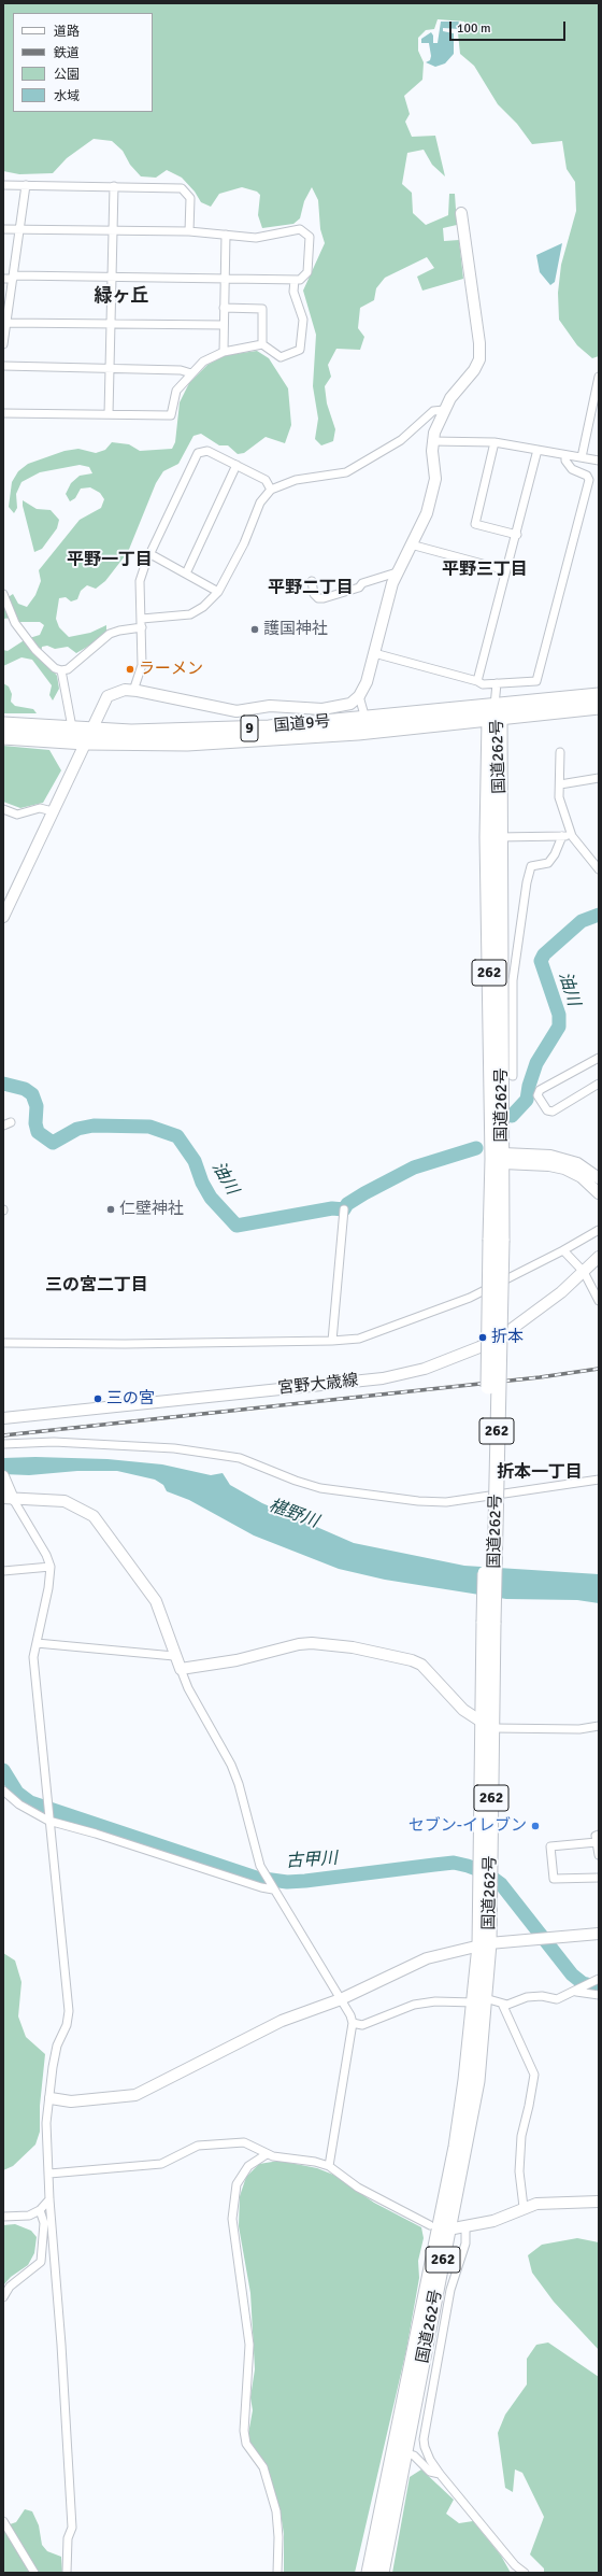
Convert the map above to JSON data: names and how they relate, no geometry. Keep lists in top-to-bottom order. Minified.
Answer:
{"streets":{"highway":["国道9号","9","国道262号","262"],"street":["宮野大歳線"]},"crossings":[["国道9号","国道262号"]],"districts":["緑ヶ丘","平野一丁目","平野三丁目","平野二丁目","三の宮二丁目","折本一丁目"],"water":["油川","椹野川","古甲川"],"places":["護国神社","ラーメン","仁壁神社","折本","三の宮","セブン-イレブン"],"legend":["道路","鉄道","公園","水域"],"scale_bar":"100 m"}
